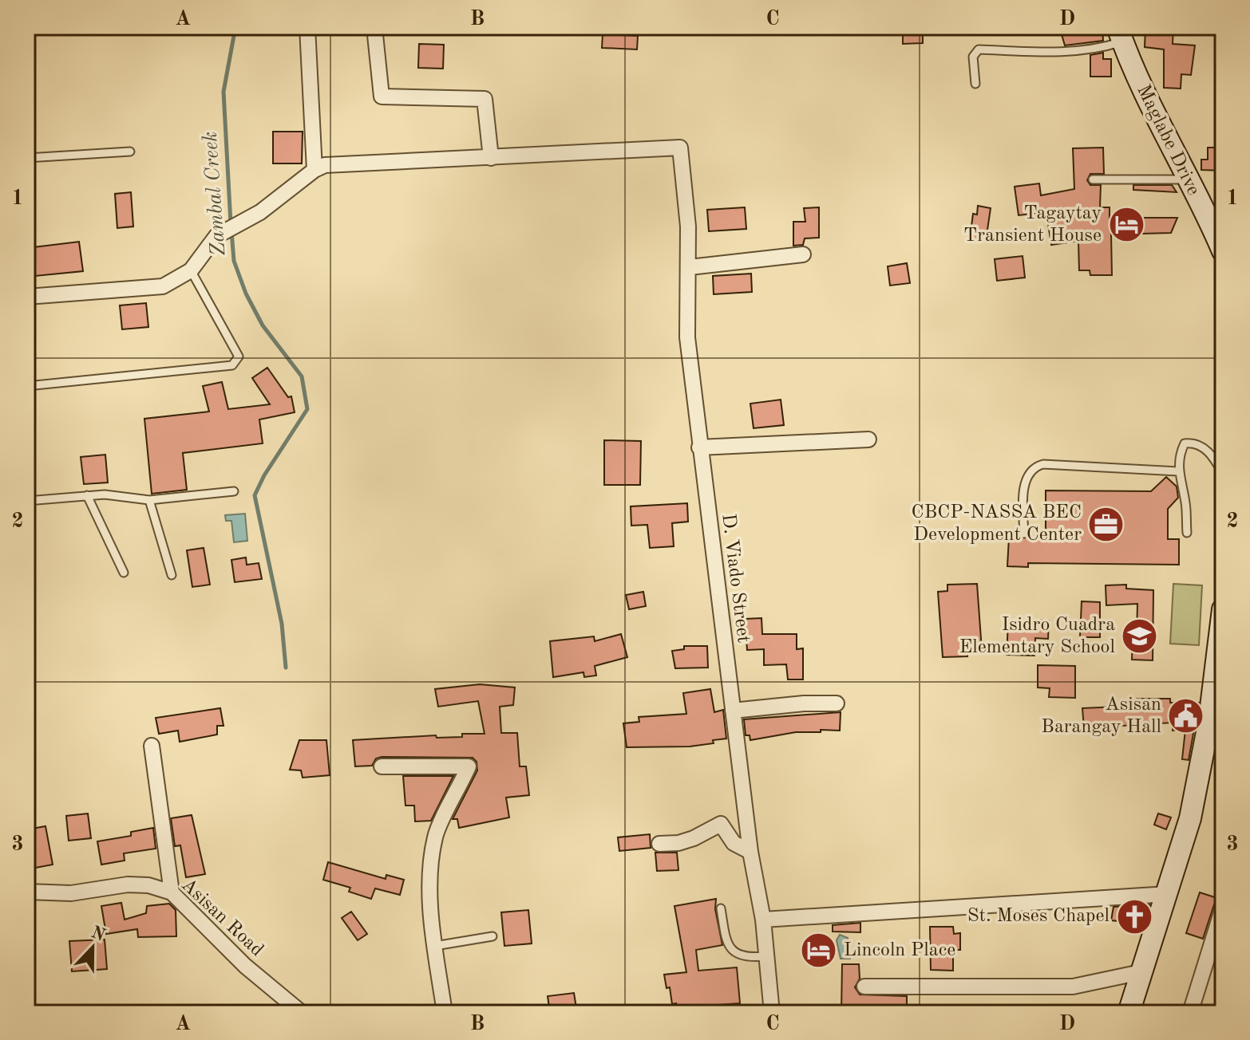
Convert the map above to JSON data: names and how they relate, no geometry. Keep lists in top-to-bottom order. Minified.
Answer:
{"streets":{"main road":["Maglabe Drive"],"street":["D. Viado Street","Asisan Road"]},"water":["Zambal Creek"],"places":{"hotel":["Tagaytay Transient House","Lincoln Place"],"office":["CBCP-NASSA BEC Development Center"],"school or university":["Isidro Cuadra Elementary School"],"public building":["Asisan Barangay Hall"],"church":["St. Moses Chapel"]},"north":"top","grid":{"columns":["A","B","C","D"],"rows":["1","2","3"]}}
